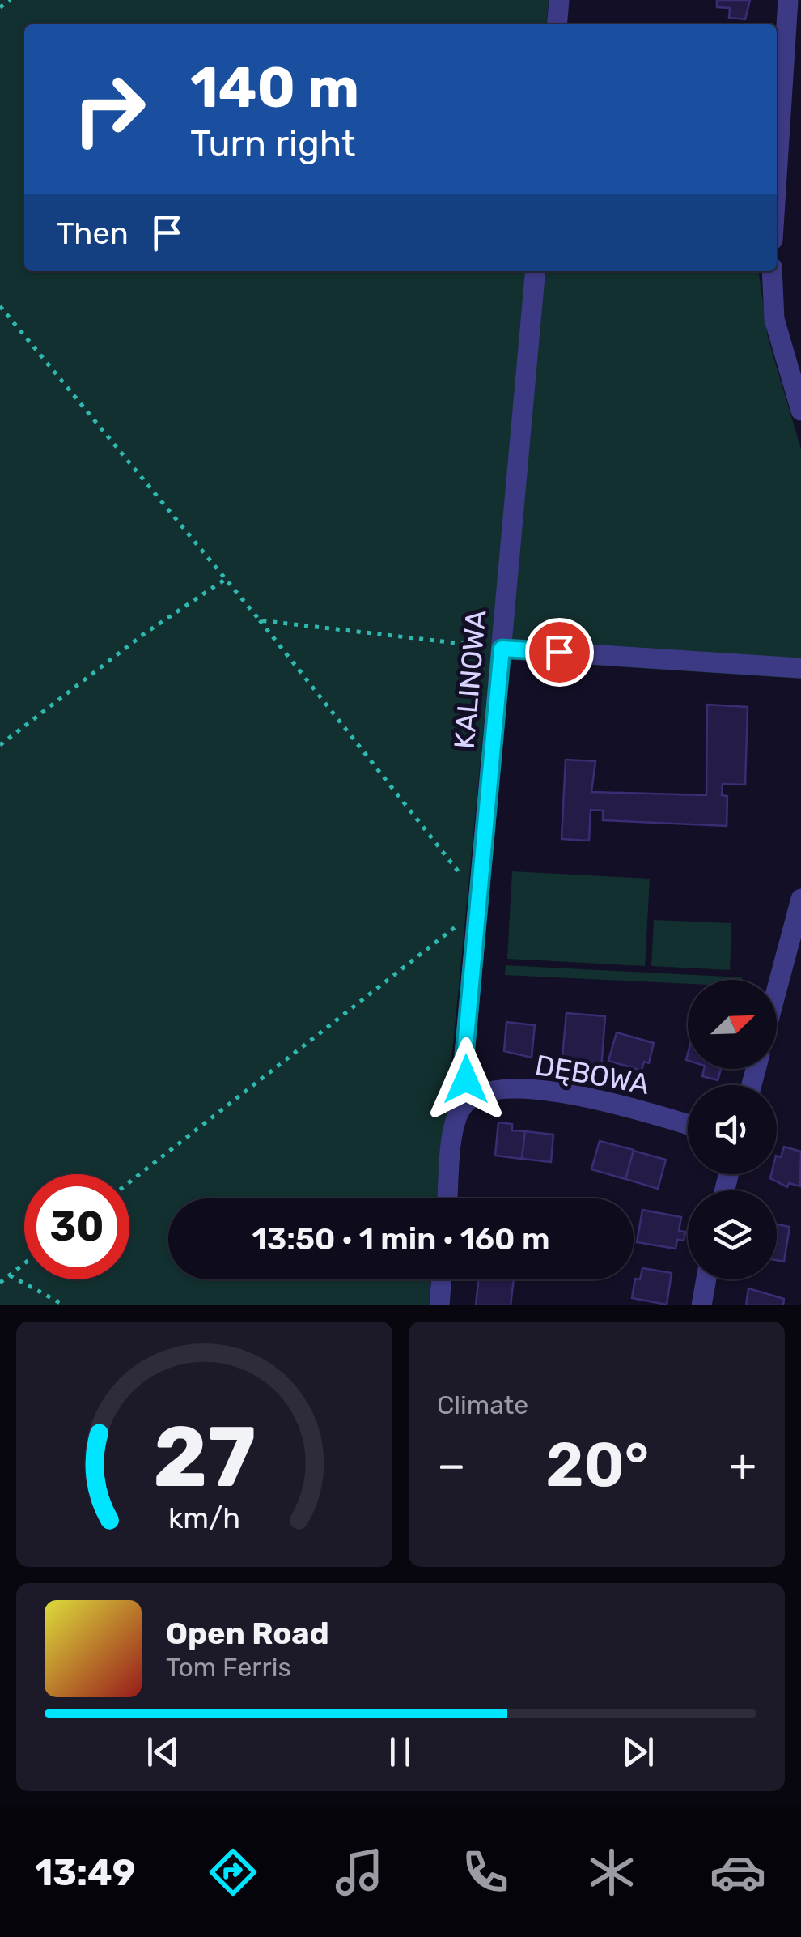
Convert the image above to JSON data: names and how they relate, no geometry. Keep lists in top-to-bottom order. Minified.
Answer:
{"streets":{"street":["KALINOWA","DĘBOWA"]},"crossings":[["KALINOWA","DĘBOWA"]],"north":"top right","page":{"turn":["140 m","Turn right"],"then":"Then","limit":"30","trip":"13:50 · 1 min · 160 m","tile":"Climate","heat":["−","20°","+"],"song":["Open Road","Tom Ferris"],"tabs":"13:49","gauge":["27","km/h"]}}
